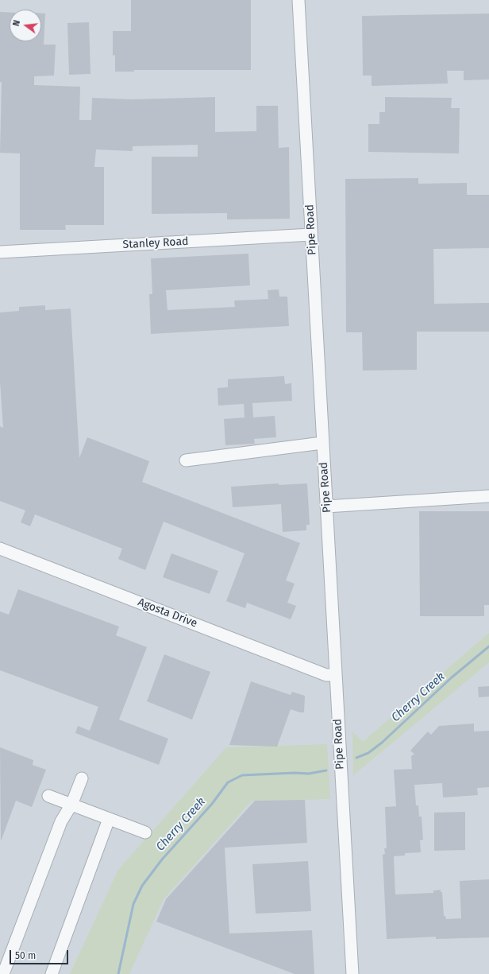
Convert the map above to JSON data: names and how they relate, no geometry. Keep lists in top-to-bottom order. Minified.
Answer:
{"streets":{"street":["Pipe Road","Stanley Road","Agosta Drive"]},"crossings":[["Pipe Road","Stanley Road"],["Pipe Road","Agosta Drive"]],"water":["Cherry Creek"],"scale_bar":"50 m","north":"left"}
